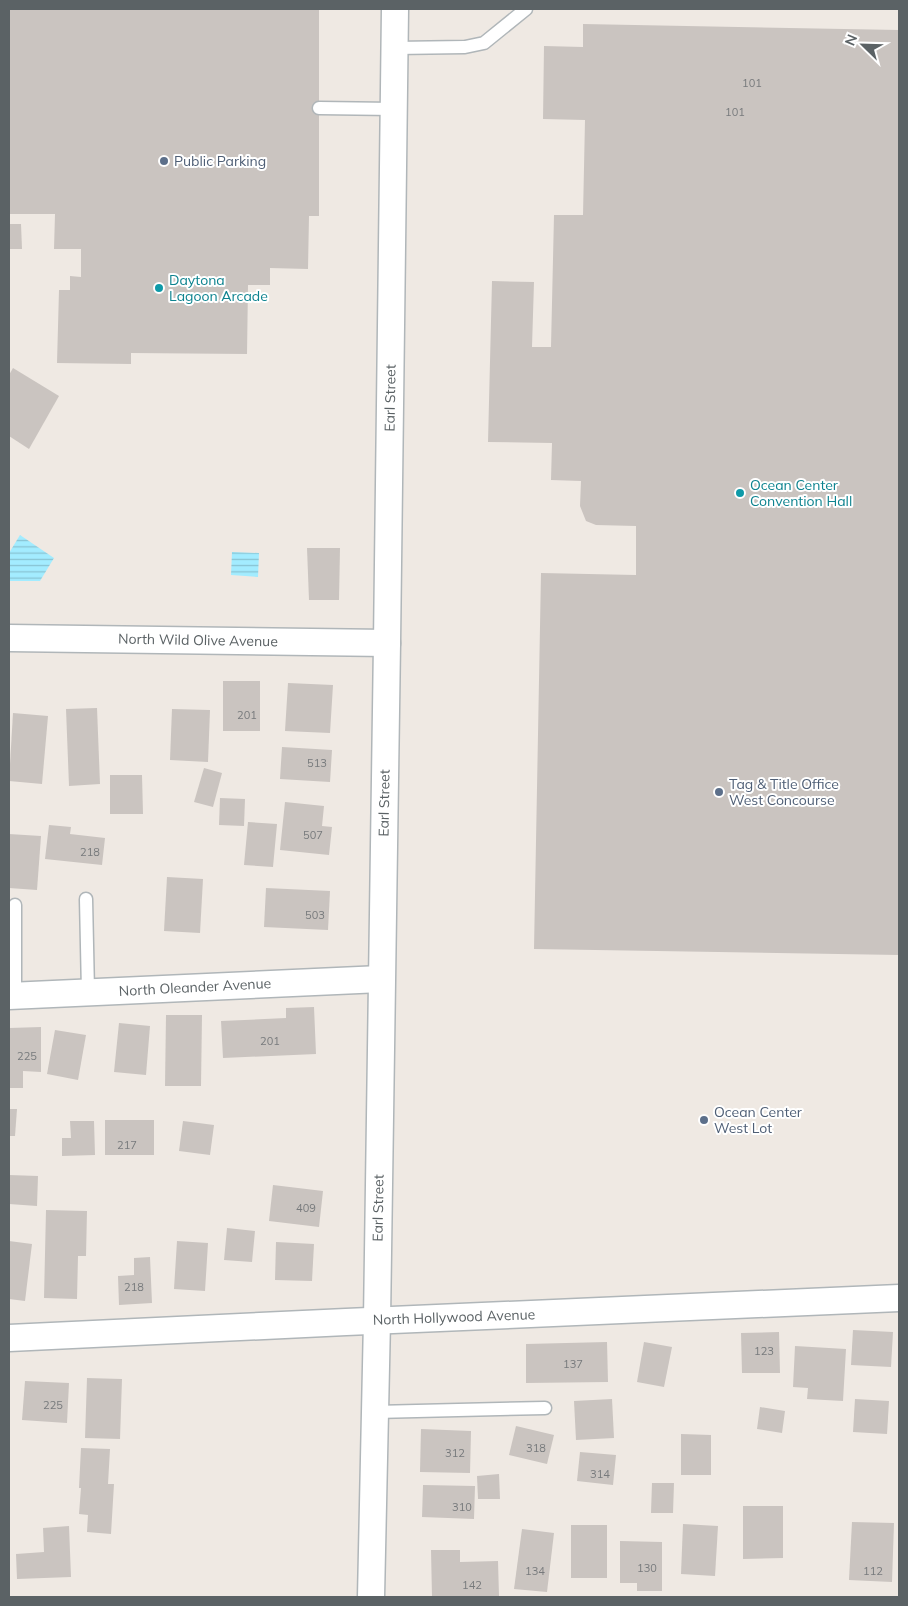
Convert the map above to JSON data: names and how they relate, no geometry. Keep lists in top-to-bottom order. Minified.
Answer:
{"streets":{"street":["Earl Street","North Wild Olive Avenue","North Oleander Avenue","North Hollywood Avenue"]},"crossings":[["Earl Street","North Wild Olive Avenue"],["Earl Street","North Oleander Avenue"],["Earl Street","North Hollywood Avenue"]],"places":["Public Parking","Daytona Lagoon Arcade","Ocean Center Convention Hall","Tag & Title Office West Concourse","Ocean Center West Lot"],"house_numbers":["101","101","201","513","507","218","503","201","225","217","409","218","123","137","225","318","312","314","310","130","134","112","142"],"north":"top left"}
